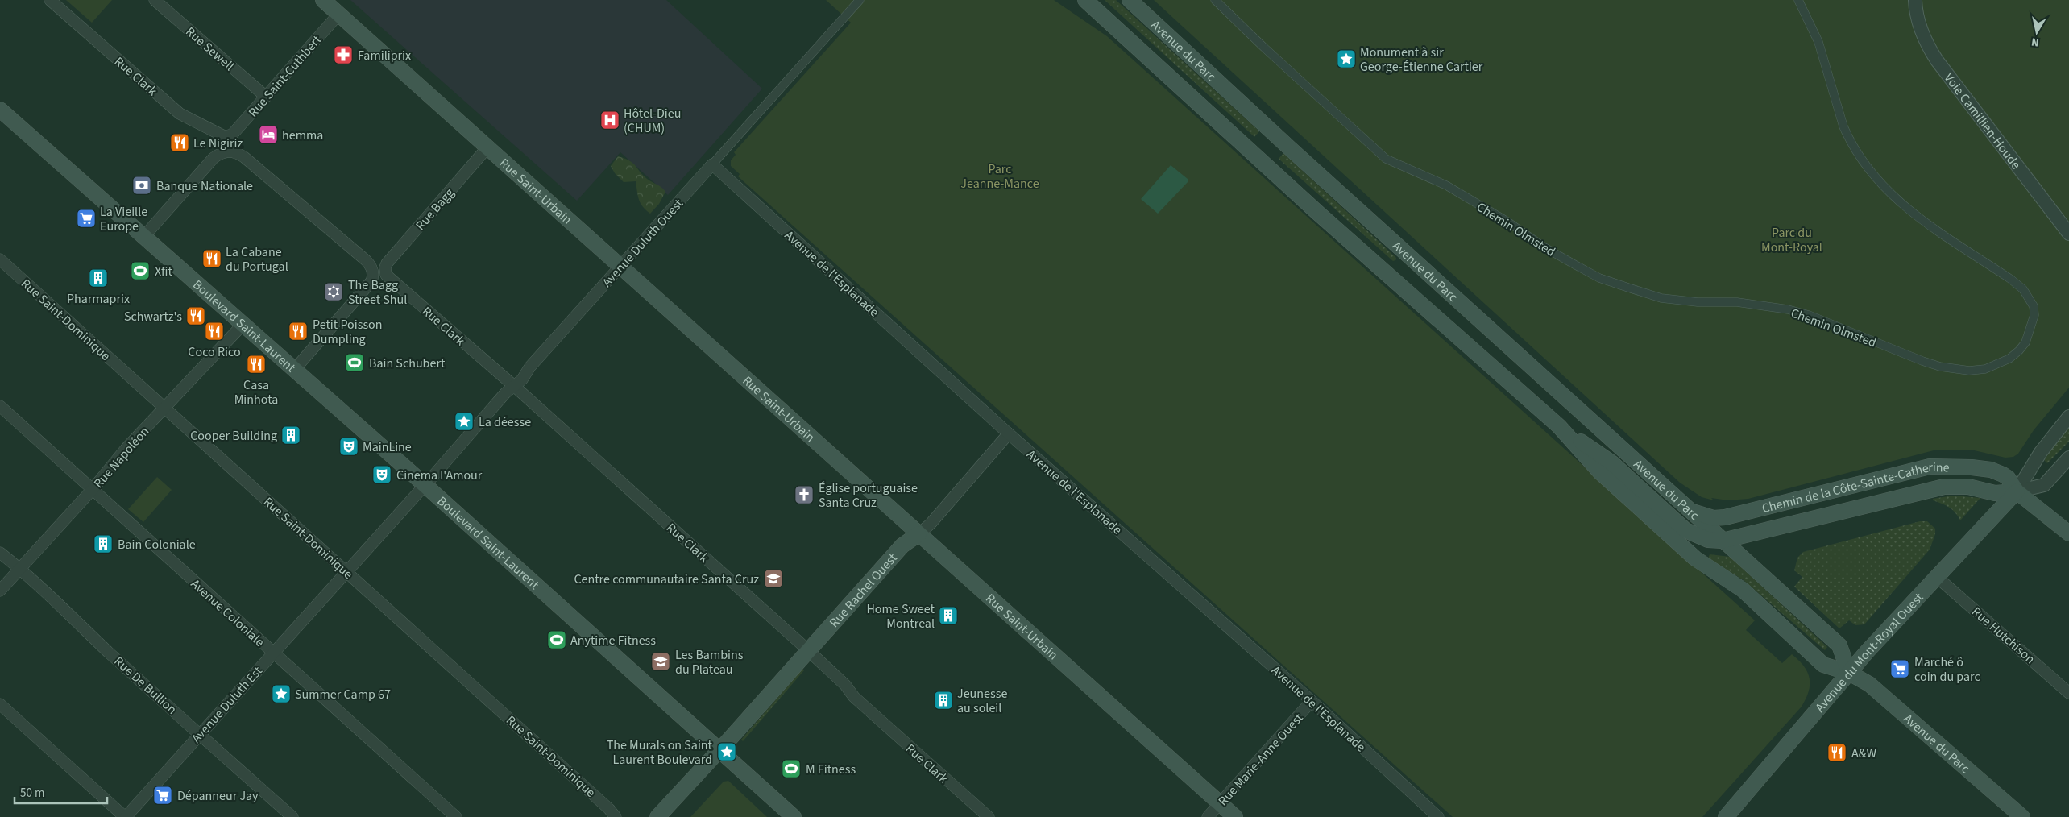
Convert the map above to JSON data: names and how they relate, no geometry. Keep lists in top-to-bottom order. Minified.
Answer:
{"streets":{"main road":["Avenue du Parc","Rue Saint-Urbain","Boulevard Saint-Laurent","Chemin de la Côte-Sainte-Catherine","Rue Rachel Ouest","Avenue du Mont-Royal Ouest"],"street":["Rue Sewell","Rue Clark","Rue Saint-Cuthbert","Voie Camillien-Houde","Rue Bagg","Chemin Olmsted","Avenue Duluth Ouest","Avenue de l'Esplanade","Rue Saint-Dominique","Rue Napoléon","Avenue Coloniale","Rue Hutchison","Rue De Bullion","Avenue Duluth Est","Rue Marie-Anne Ouest"]},"crossings":[["Rue Sewell","Rue Saint-Cuthbert"],["Avenue du Parc","Chemin de la Côte-Sainte-Catherine"],["Avenue du Parc","Avenue du Mont-Royal Ouest"],["Rue Clark","Rue Saint-Cuthbert"],["Rue Clark","Rue Bagg"],["Rue Clark","Avenue Duluth Ouest"],["Rue Clark","Rue Rachel Ouest"],["Rue Saint-Cuthbert","Rue Saint-Urbain"],["Rue Saint-Urbain","Rue Bagg"],["Rue Saint-Urbain","Avenue Duluth Ouest"],["Rue Saint-Urbain","Rue Rachel Ouest"],["Rue Saint-Urbain","Rue Marie-Anne Ouest"],["Avenue Duluth Ouest","Avenue de l'Esplanade"],["Avenue Duluth Ouest","Boulevard Saint-Laurent"],["Avenue Duluth Ouest","Avenue Duluth Est"],["Avenue de l'Esplanade","Rue Rachel Ouest"],["Avenue de l'Esplanade","Rue Marie-Anne Ouest"],["Rue Saint-Dominique","Rue Napoléon"],["Rue Saint-Dominique","Avenue Duluth Est"],["Boulevard Saint-Laurent","Rue Napoléon"],["Boulevard Saint-Laurent","Rue Rachel Ouest"],["Boulevard Saint-Laurent","Avenue Duluth Est"],["Rue Napoléon","Avenue Coloniale"],["Rue Napoléon","Rue De Bullion"],["Chemin de la Côte-Sainte-Catherine","Avenue du Mont-Royal Ouest"],["Avenue Coloniale","Avenue Duluth Est"],["Rue Hutchison","Avenue du Mont-Royal Ouest"],["Rue De Bullion","Avenue Duluth Est"]],"parks":["Parc Jeanne-Mance","Parc du Mont-Royal"],"places":{"pharmacy":["Familiprix"],"place":["Monument à sir George-Étienne Cartier","La déesse","Summer Camp 67","The Murals on Saint Laurent Boulevard"],"hospital":["Hôtel-Dieu (CHUM)"],"hotel":["hemma"],"restaurant":["Le Nigiriz","La Cabane du Portugal","Schwartz's","Coco Rico","Petit Poisson Dumpling","Casa Minhota","A&W"],"bank":["Banque Nationale"],"supermarket":["La Vieille Europe","Marché ô coin du parc","Dépanneur Jay"],"sports":["Xfit","Bain Schubert","Anytime Fitness","M Fitness"],"building":["Pharmaprix","Cooper Building","Bain Coloniale","Home Sweet Montreal","Jeunesse au soleil"],"synagogue":["The Bagg Street Shul"],"theatre":["MainLine","Cinema l'Amour"],"church":["Église portuguaise Santa Cruz"],"school or university":["Centre communautaire Santa Cruz","Les Bambins du Plateau"]},"scale_bar":"50 m","north":"bottom"}
